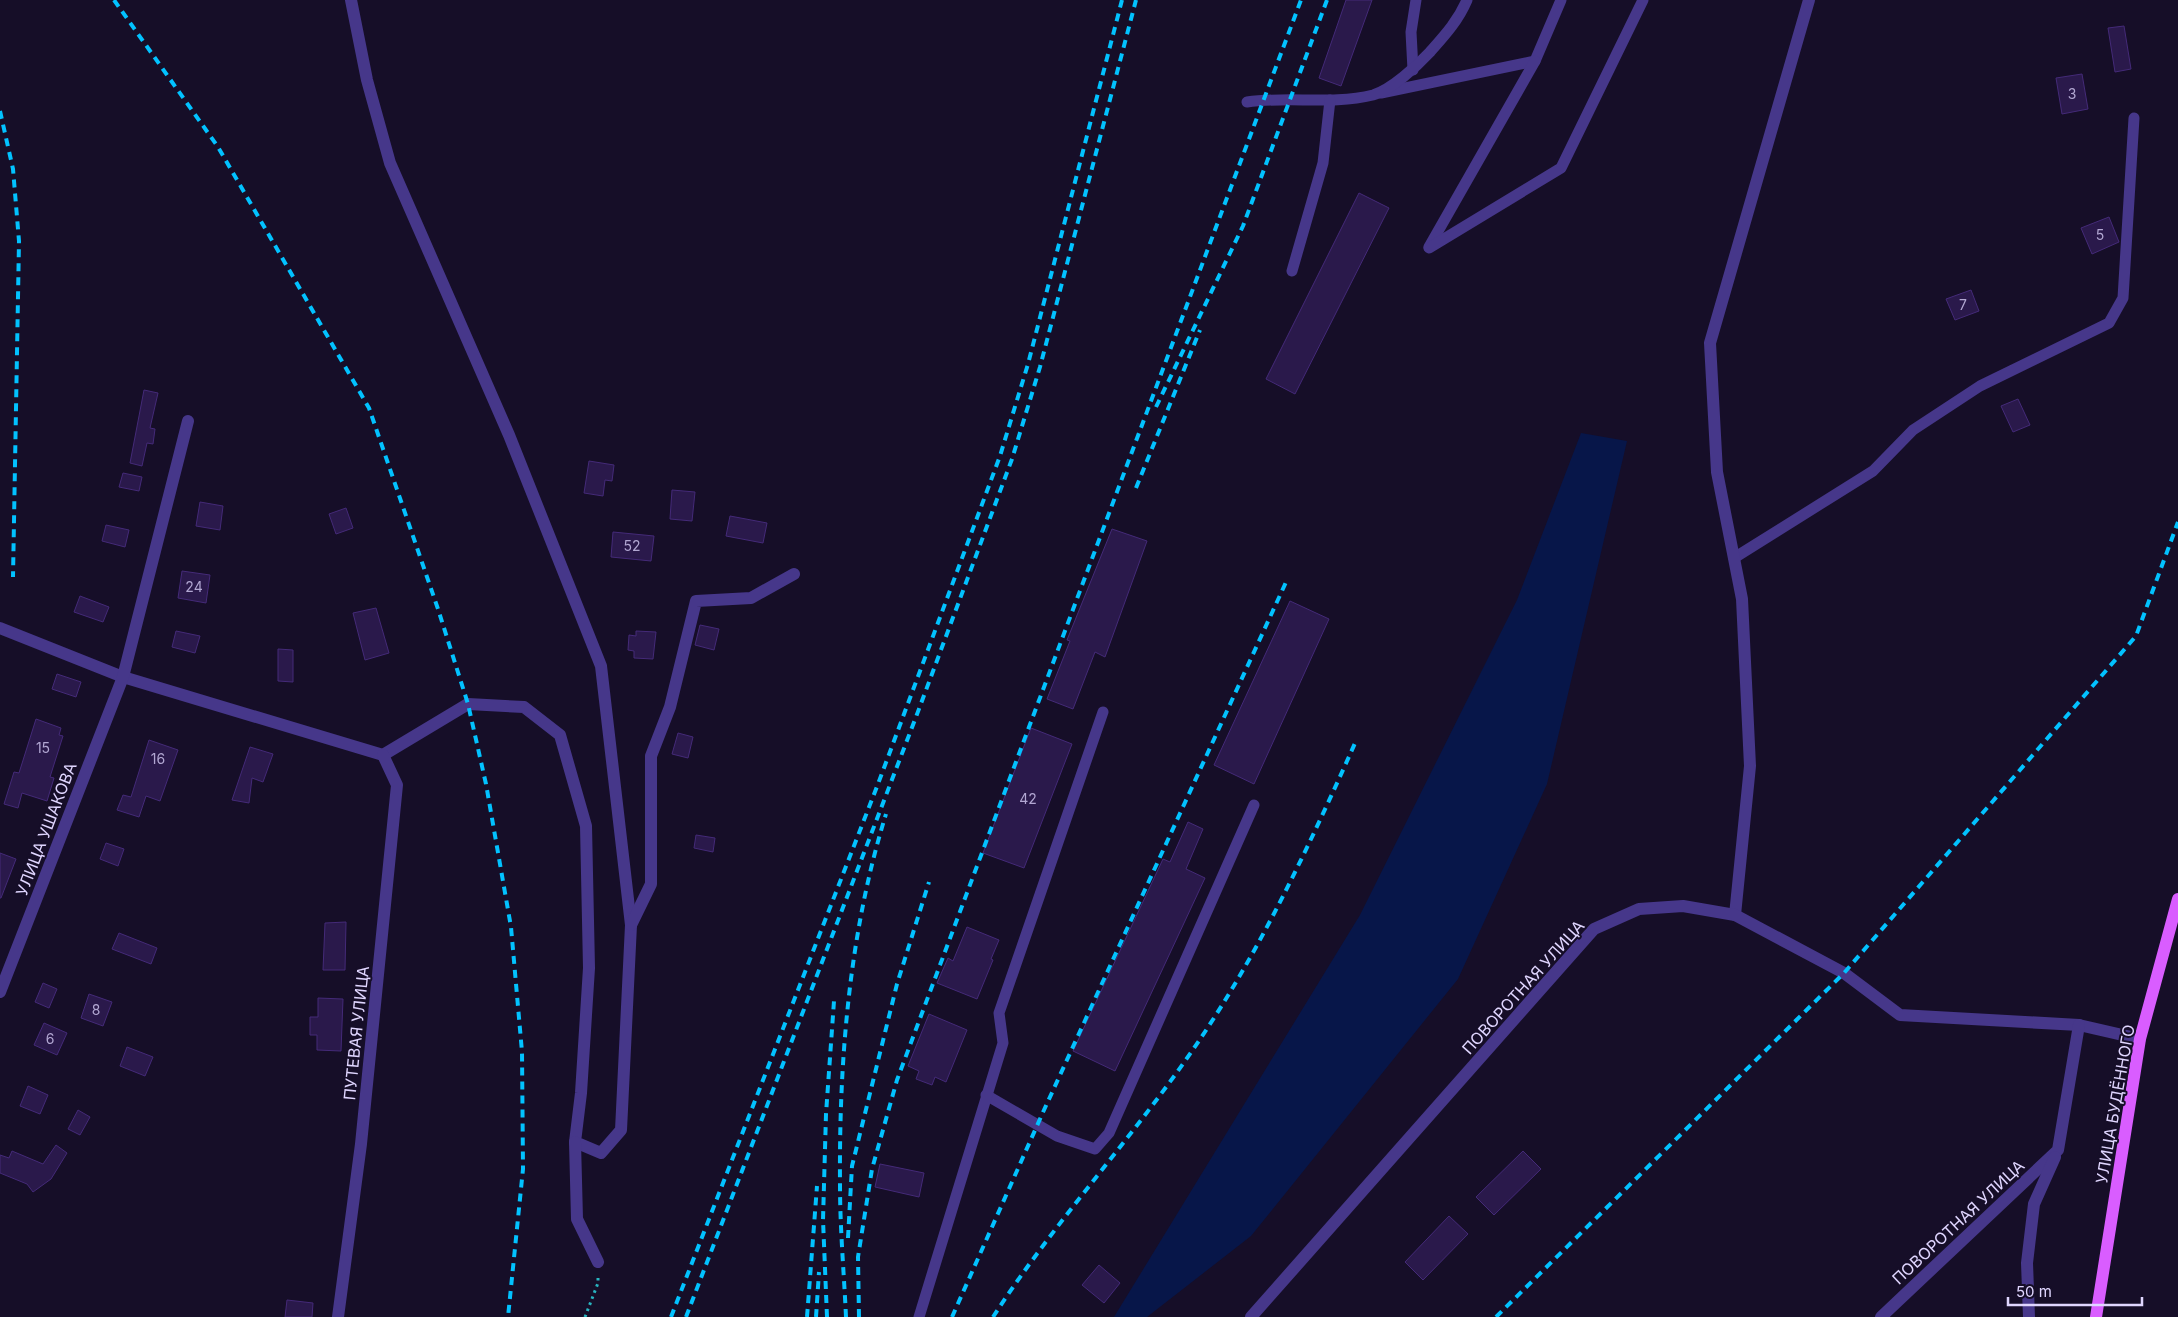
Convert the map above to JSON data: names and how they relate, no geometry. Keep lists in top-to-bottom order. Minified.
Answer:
{"streets":{"main road":["УЛИЦА БУДЁННОГО"],"street":["УЛИЦА УШАКОВА","ПОВОРОТНАЯ УЛИЦА","ПУТЕВАЯ УЛИЦА"]},"crossings":[["ПОВОРОТНАЯ УЛИЦА","УЛИЦА БУДЁННОГО"]],"house_numbers":["3","5","7","52","24","15","16","42","8","6"],"scale_bar":"50 m"}
